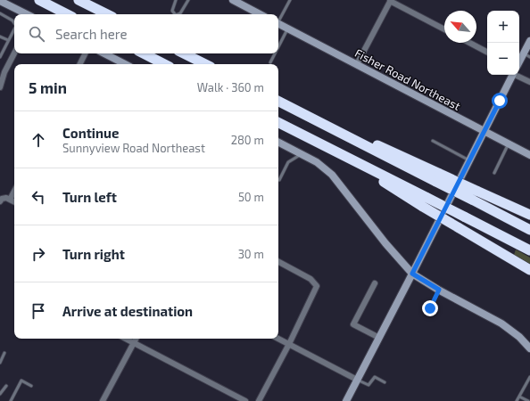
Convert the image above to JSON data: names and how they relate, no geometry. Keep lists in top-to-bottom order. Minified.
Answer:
{"streets":{"main road":["Fisher Road Northeast"]},"north":"top left","page":{"map_buttons":["+","−"],"search":"Search here","heading":["5 min","Walk · 360 m"],"list":[["Continue","Sunnyview Road Northeast","280 m"],["Turn left","50 m"],["Turn right","30 m"],"Arrive at destination"]}}
